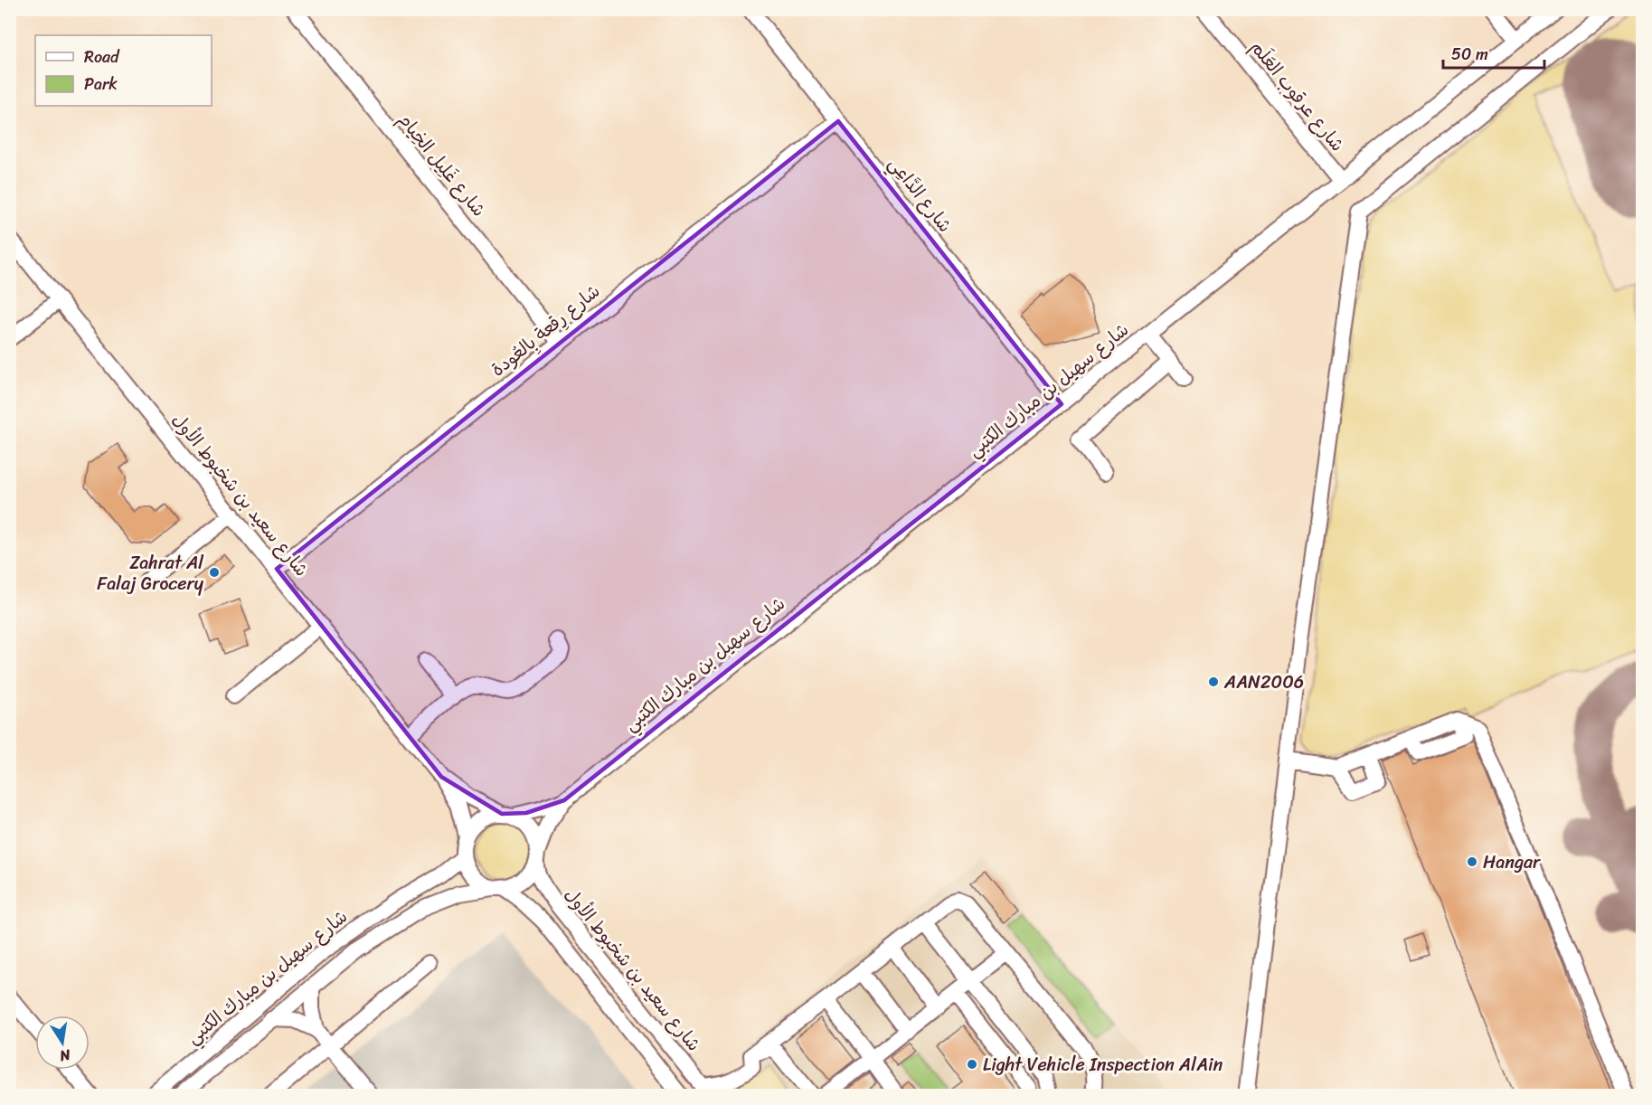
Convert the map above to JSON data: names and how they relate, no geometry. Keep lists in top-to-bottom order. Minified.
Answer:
{"streets":{"street":["شارع عرقوب العَلَم","شارع غَلِيل الخِيام","شارع الدَّاعِي","شارع رِقعة بِالعُودة","شارع سهيل بن مبارك الكتبي","شارع سعيد بن شخبوط الأول"]},"crossings":[["شارع عرقوب العَلَم","شارع سهيل بن مبارك الكتبي"],["شارع غَلِيل الخِيام","شارع رِقعة بِالعُودة"],["شارع الدَّاعِي","شارع رِقعة بِالعُودة"],["شارع الدَّاعِي","شارع سهيل بن مبارك الكتبي"],["شارع رِقعة بِالعُودة","شارع سعيد بن شخبوط الأول"],["شارع سهيل بن مبارك الكتبي","شارع سعيد بن شخبوط الأول"]],"places":["Zahrat Al Falaj Grocery","AAN2006","Hangar","Light Vehicle Inspection AlAin"],"legend":["Road","Park"],"scale_bar":"50 m","north":"bottom"}
